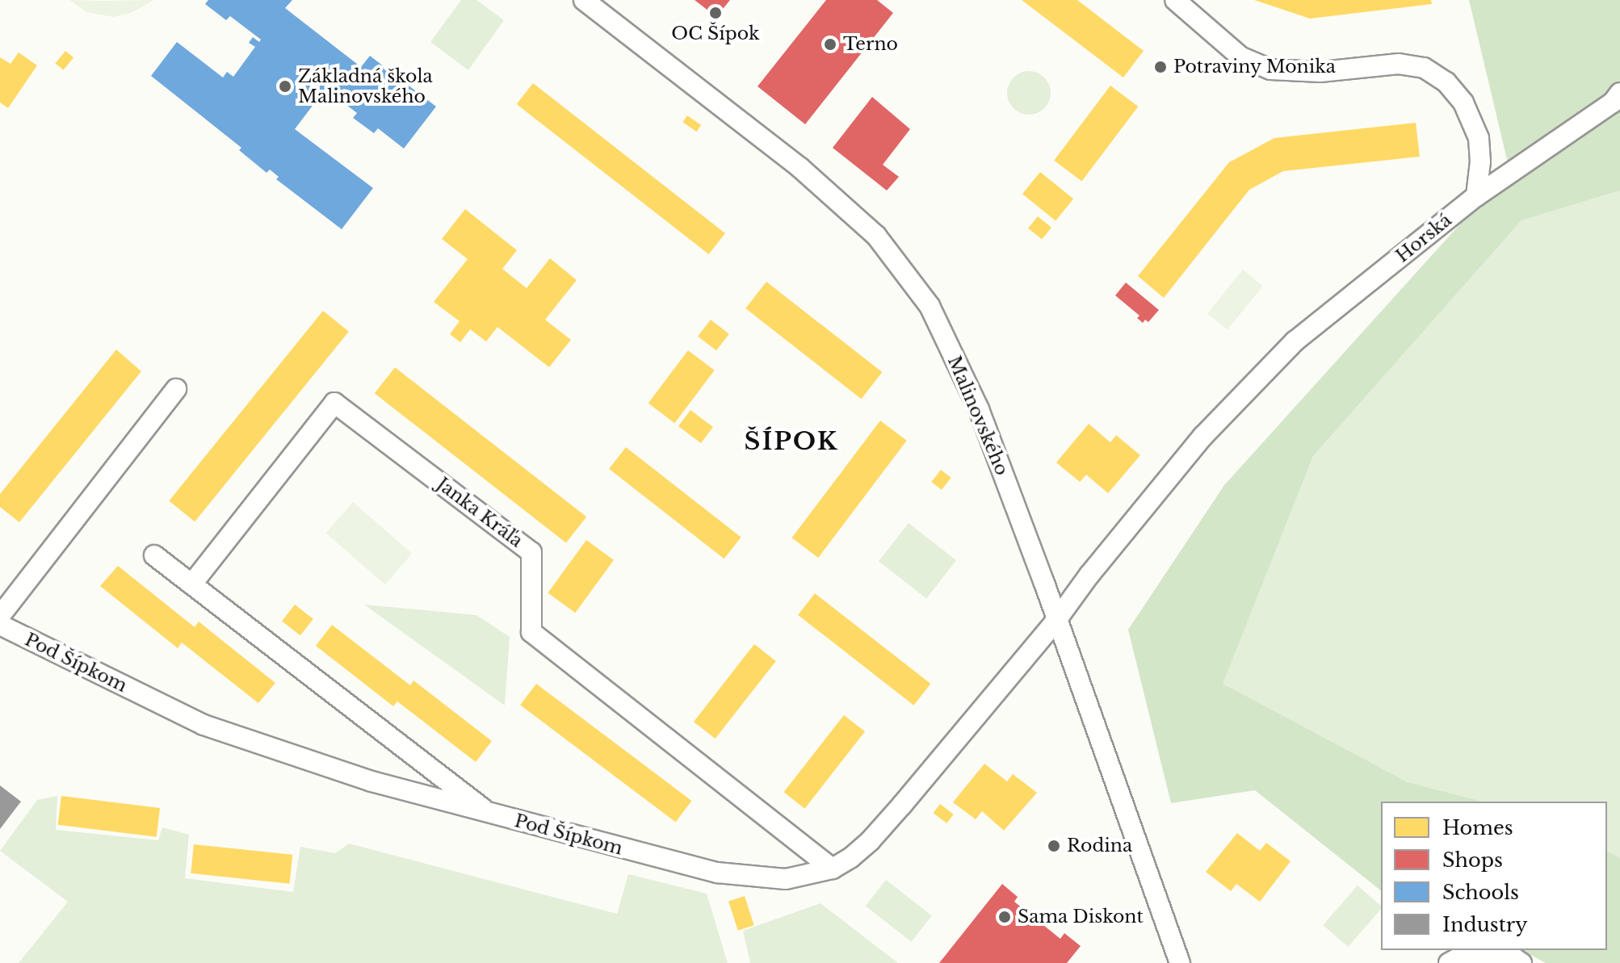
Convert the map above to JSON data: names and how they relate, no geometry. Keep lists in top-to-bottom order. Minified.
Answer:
{"streets":{"street":["Horská","Malinovského","Janka Kráľa","Pod Šípkom"]},"crossings":[["Horská","Malinovského"],["Horská","Pod Šípkom"],["Malinovského","Pod Šípkom"],["Janka Kráľa","Pod Šípkom"]],"districts":["ŠÍPOK"],"places":["OC Šípok","Terno","Potraviny Monika","Základná škola Malinovského","Rodina","Sama Diskont"],"legend":["Homes","Shops","Schools","Industry"]}
